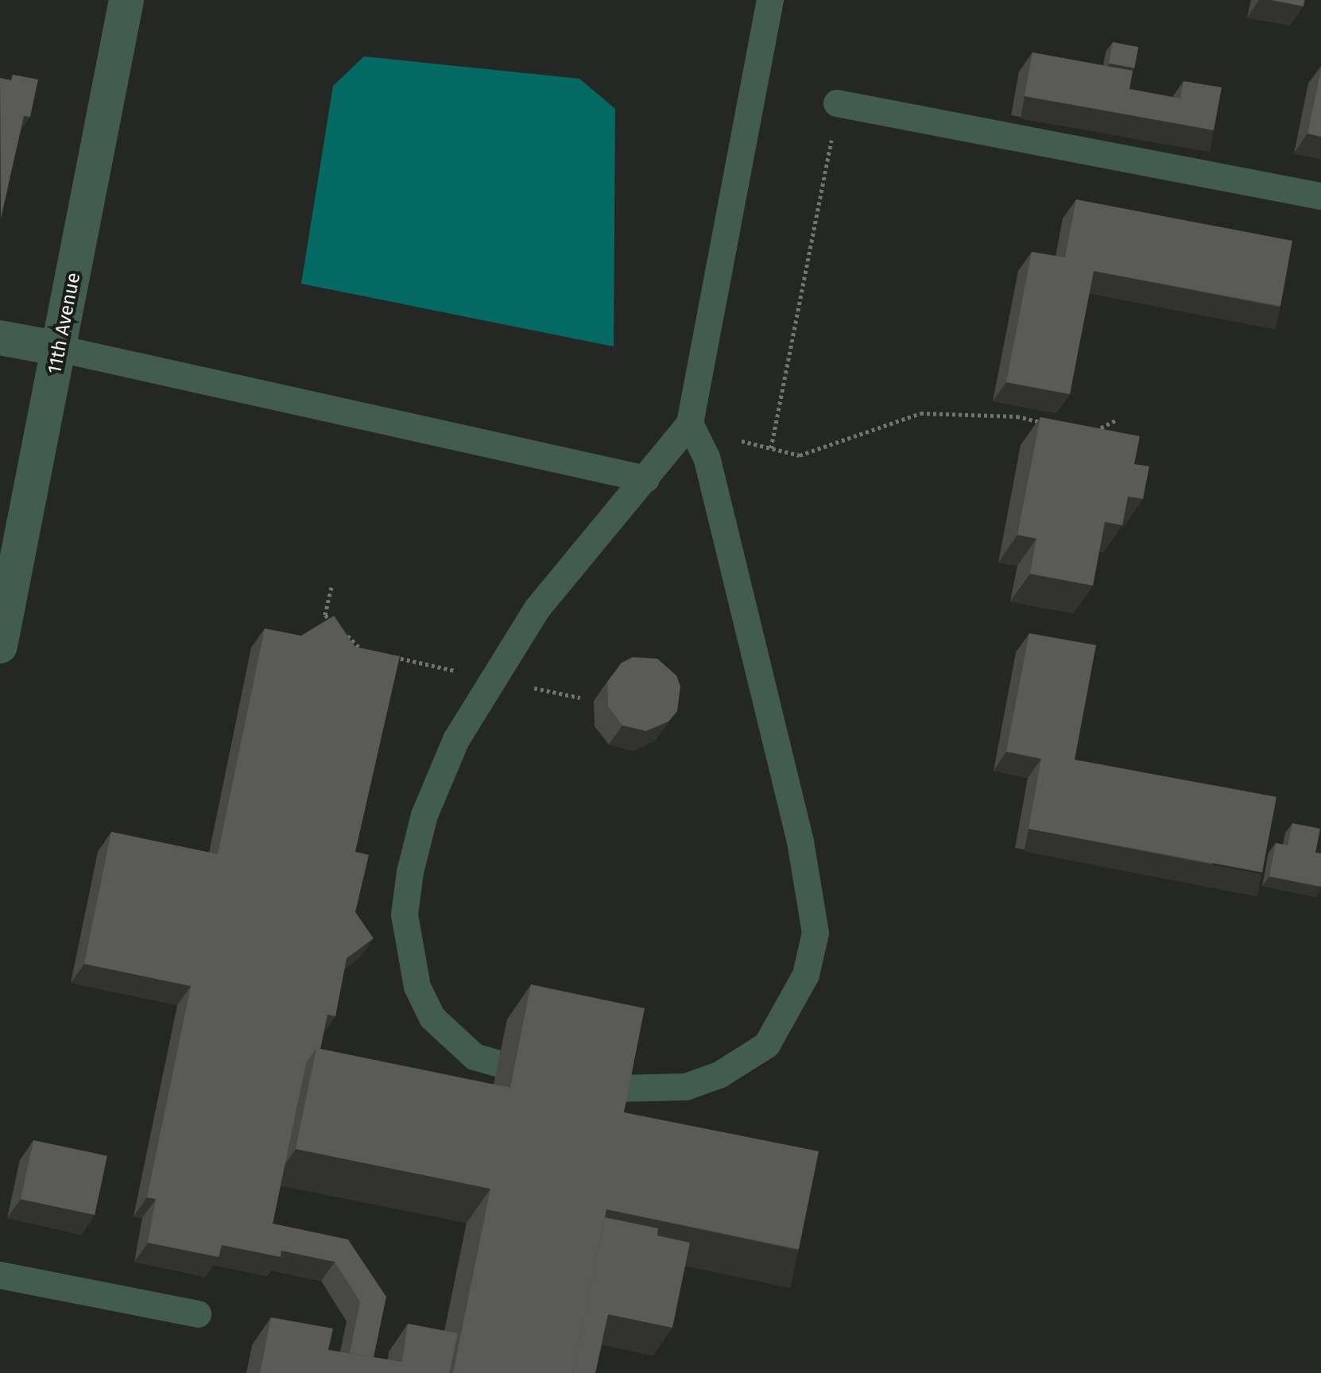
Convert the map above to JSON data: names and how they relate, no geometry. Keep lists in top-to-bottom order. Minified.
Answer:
{"streets":{"street":["11th Avenue"]}}
